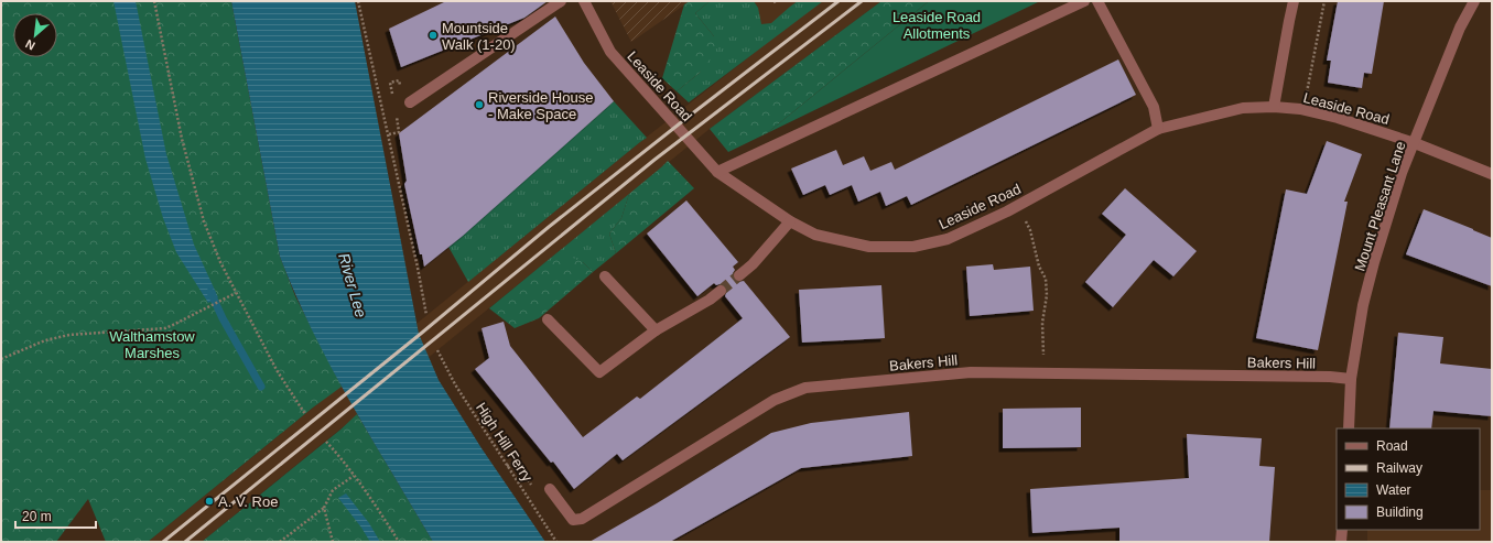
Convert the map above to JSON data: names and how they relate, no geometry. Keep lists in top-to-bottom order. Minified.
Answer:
{"streets":{"street":["Leaside Road","Mount Pleasant Lane","Bakers Hill"],"path":["High Hill Ferry"]},"crossings":[["Leaside Road","Mount Pleasant Lane"],["Mount Pleasant Lane","Bakers Hill"]],"water":["River Lee"],"parks":["Leaside Road Allotments","Walthamstow Marshes"],"places":["Mountside Walk (1-20)","Riverside House - Make Space","A. V. Roe"],"legend":["Road","Railway","Water","Building"],"scale_bar":"20 m","north":"bottom left"}
